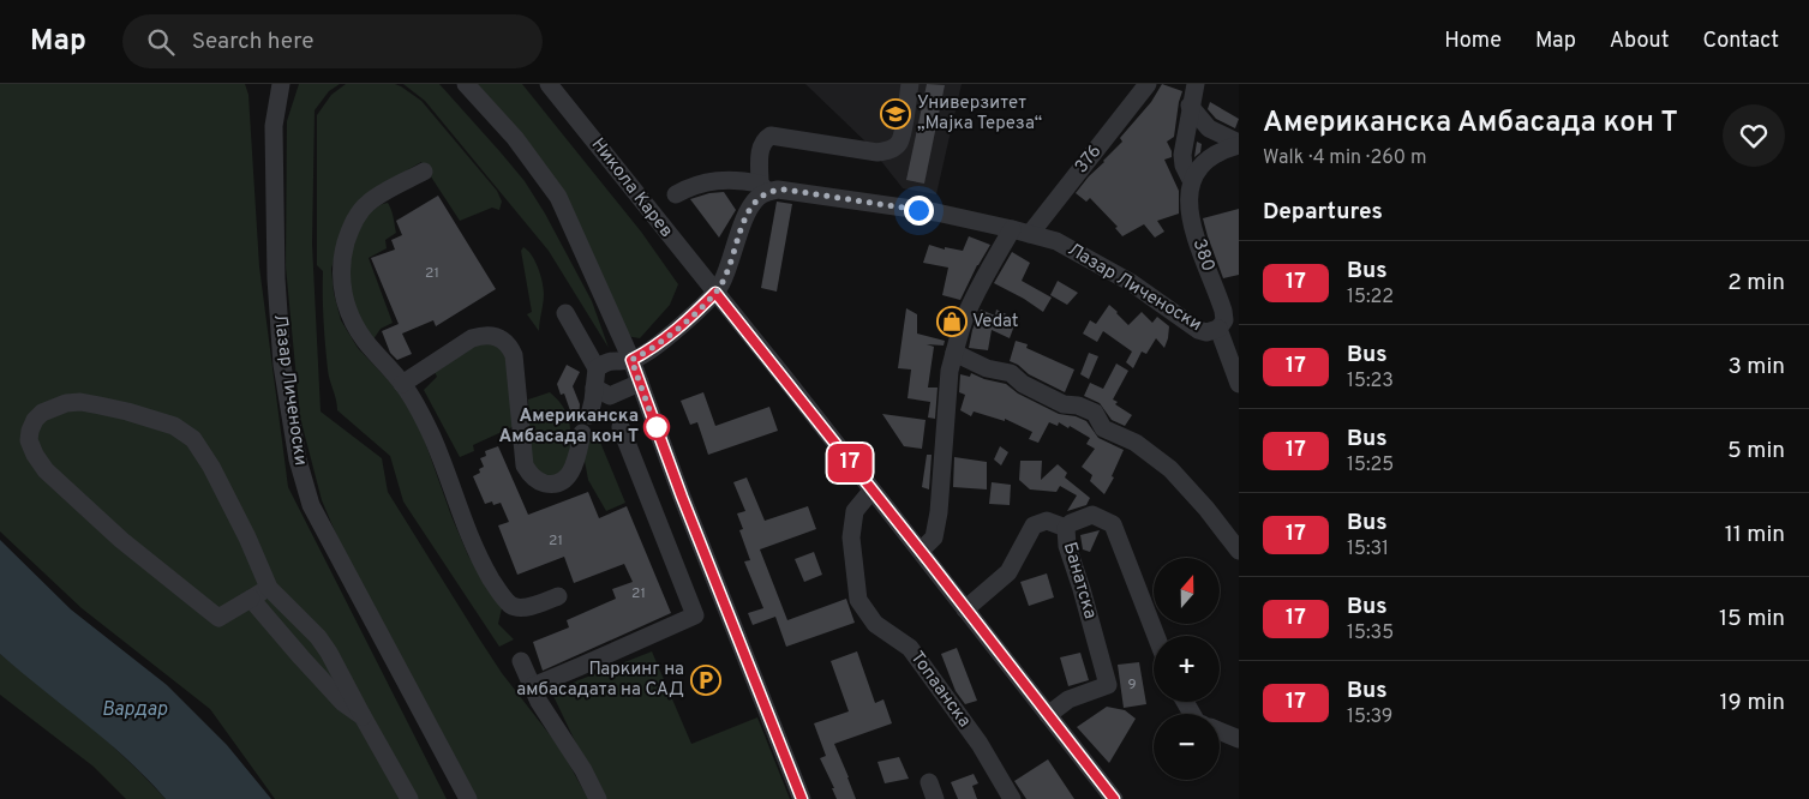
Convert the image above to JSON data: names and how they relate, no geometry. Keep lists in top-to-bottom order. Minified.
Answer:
{"streets":{"street":["376","Никола Карев","380","Лазар Личеноски","Банатска","Топаанска"]},"crossings":[["376","Лазар Личеноски"],["Никола Карев","Банатска"],["Никола Карев","Топаанска"],["380","Лазар Личеноски"]],"water":["Вардар"],"places":{"school or university":["Универзитет „Мајка Тереза“"],"shop":["Vedat"],"other":["Американска Амбасада кон Т"],"parking":["Паркинг на амбасадата на САД"]},"lines":["bus line 17"],"house_numbers":["21","21","21","9"],"north":"top","page":{"header":"Map","search":"Search here","nav":["Home","Map","About","Contact"],"on_map":"17","heading":[["Американска Амбасада кон Т","Walk · 4 min · 260 m"],"Departures"],"list":[{"mark":"17","name":"Bus","note":"15:22","value":"2 min"},{"mark":"17","name":"Bus","note":"15:23","value":"3 min"},{"mark":"17","name":"Bus","note":"15:25","value":"5 min"},{"mark":"17","name":"Bus","note":"15:31","value":"11 min"},{"mark":"17","name":"Bus","note":"15:35","value":"15 min"},{"mark":"17","name":"Bus","note":"15:39","value":"19 min"}],"map_buttons":["+","−"]}}
